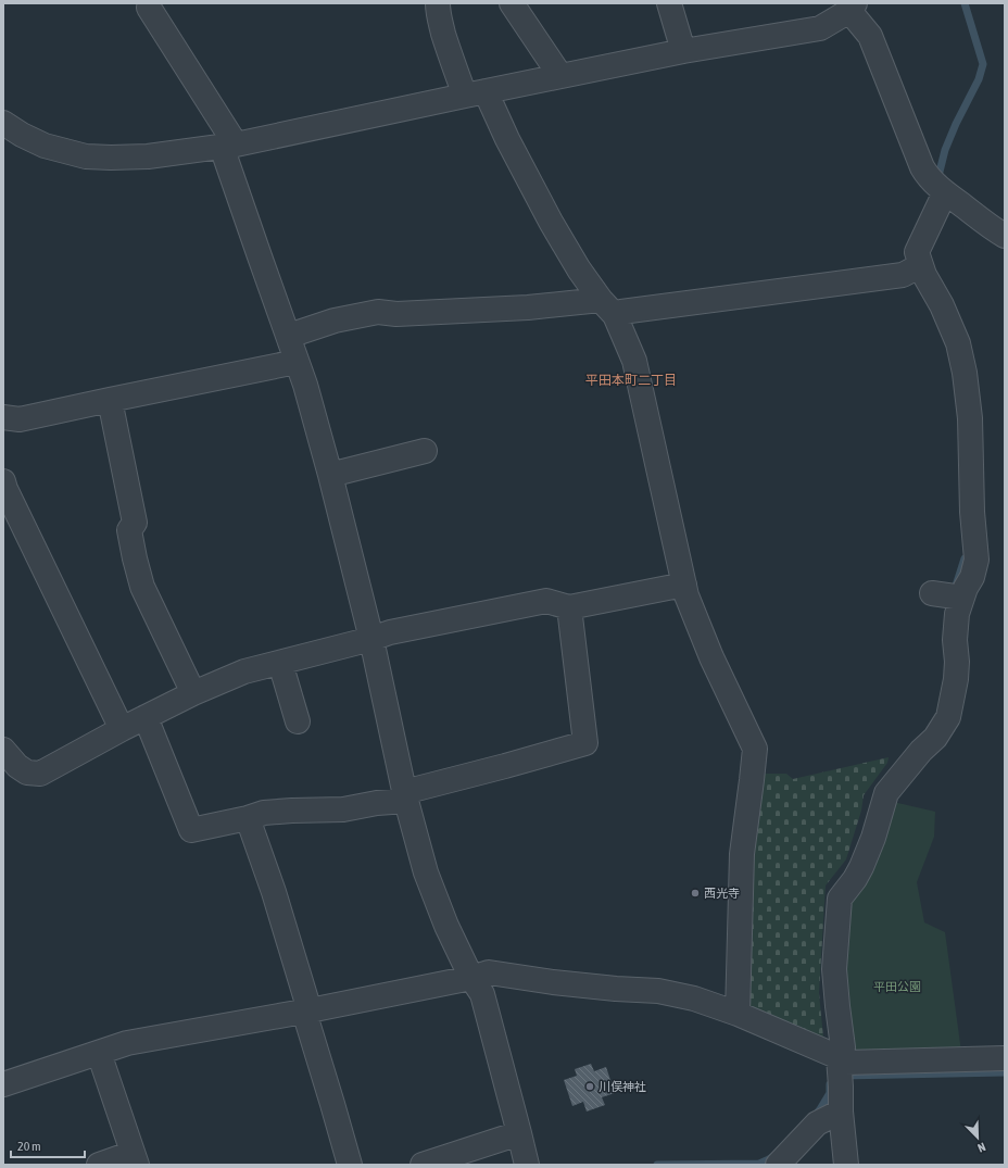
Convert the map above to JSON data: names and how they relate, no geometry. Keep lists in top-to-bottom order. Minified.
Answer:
{"districts":["平田本町二丁目"],"parks":["平田公園"],"places":["西光寺","川俣神社"],"scale_bar":"20 m","north":"bottom right"}
